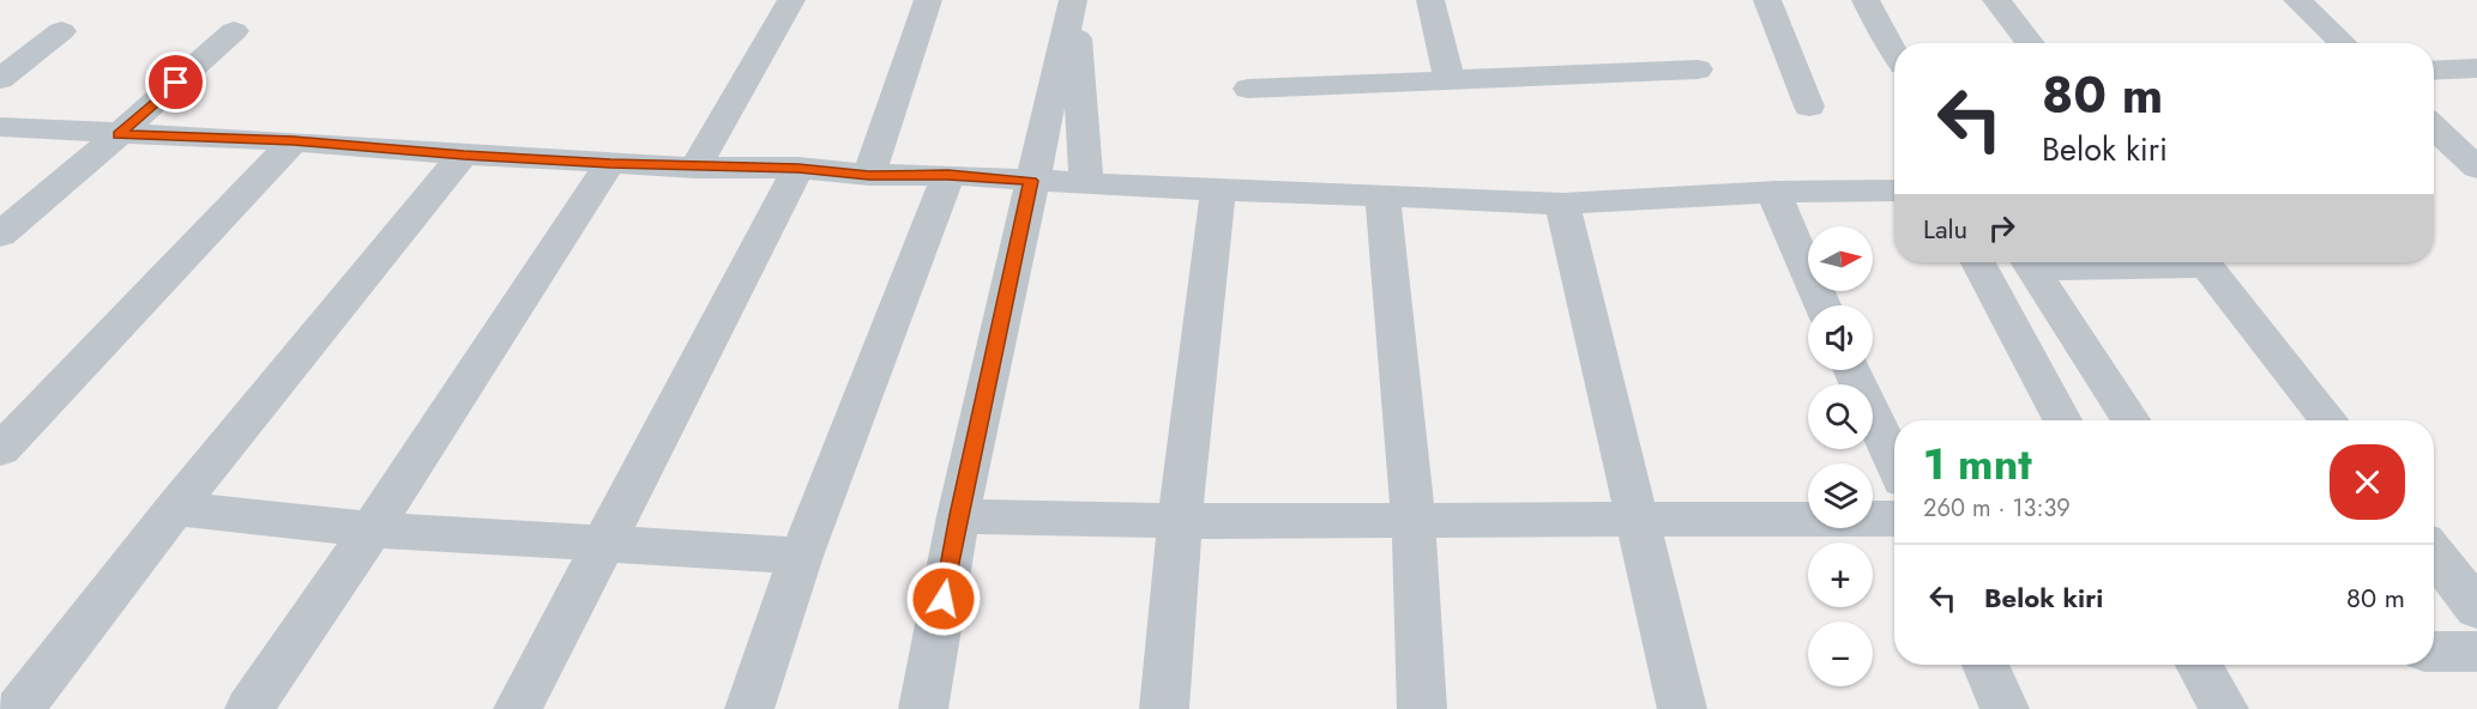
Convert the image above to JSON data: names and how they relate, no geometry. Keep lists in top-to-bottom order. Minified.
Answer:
{"north":"right","page":{"turn":["80 m","Belok kiri"],"then":"Lalu","map_buttons":["+","−"],"heading":["1 mnt","260 m · 13:39"],"list":[{"name":"Belok kiri","value":"80 m"}]}}
